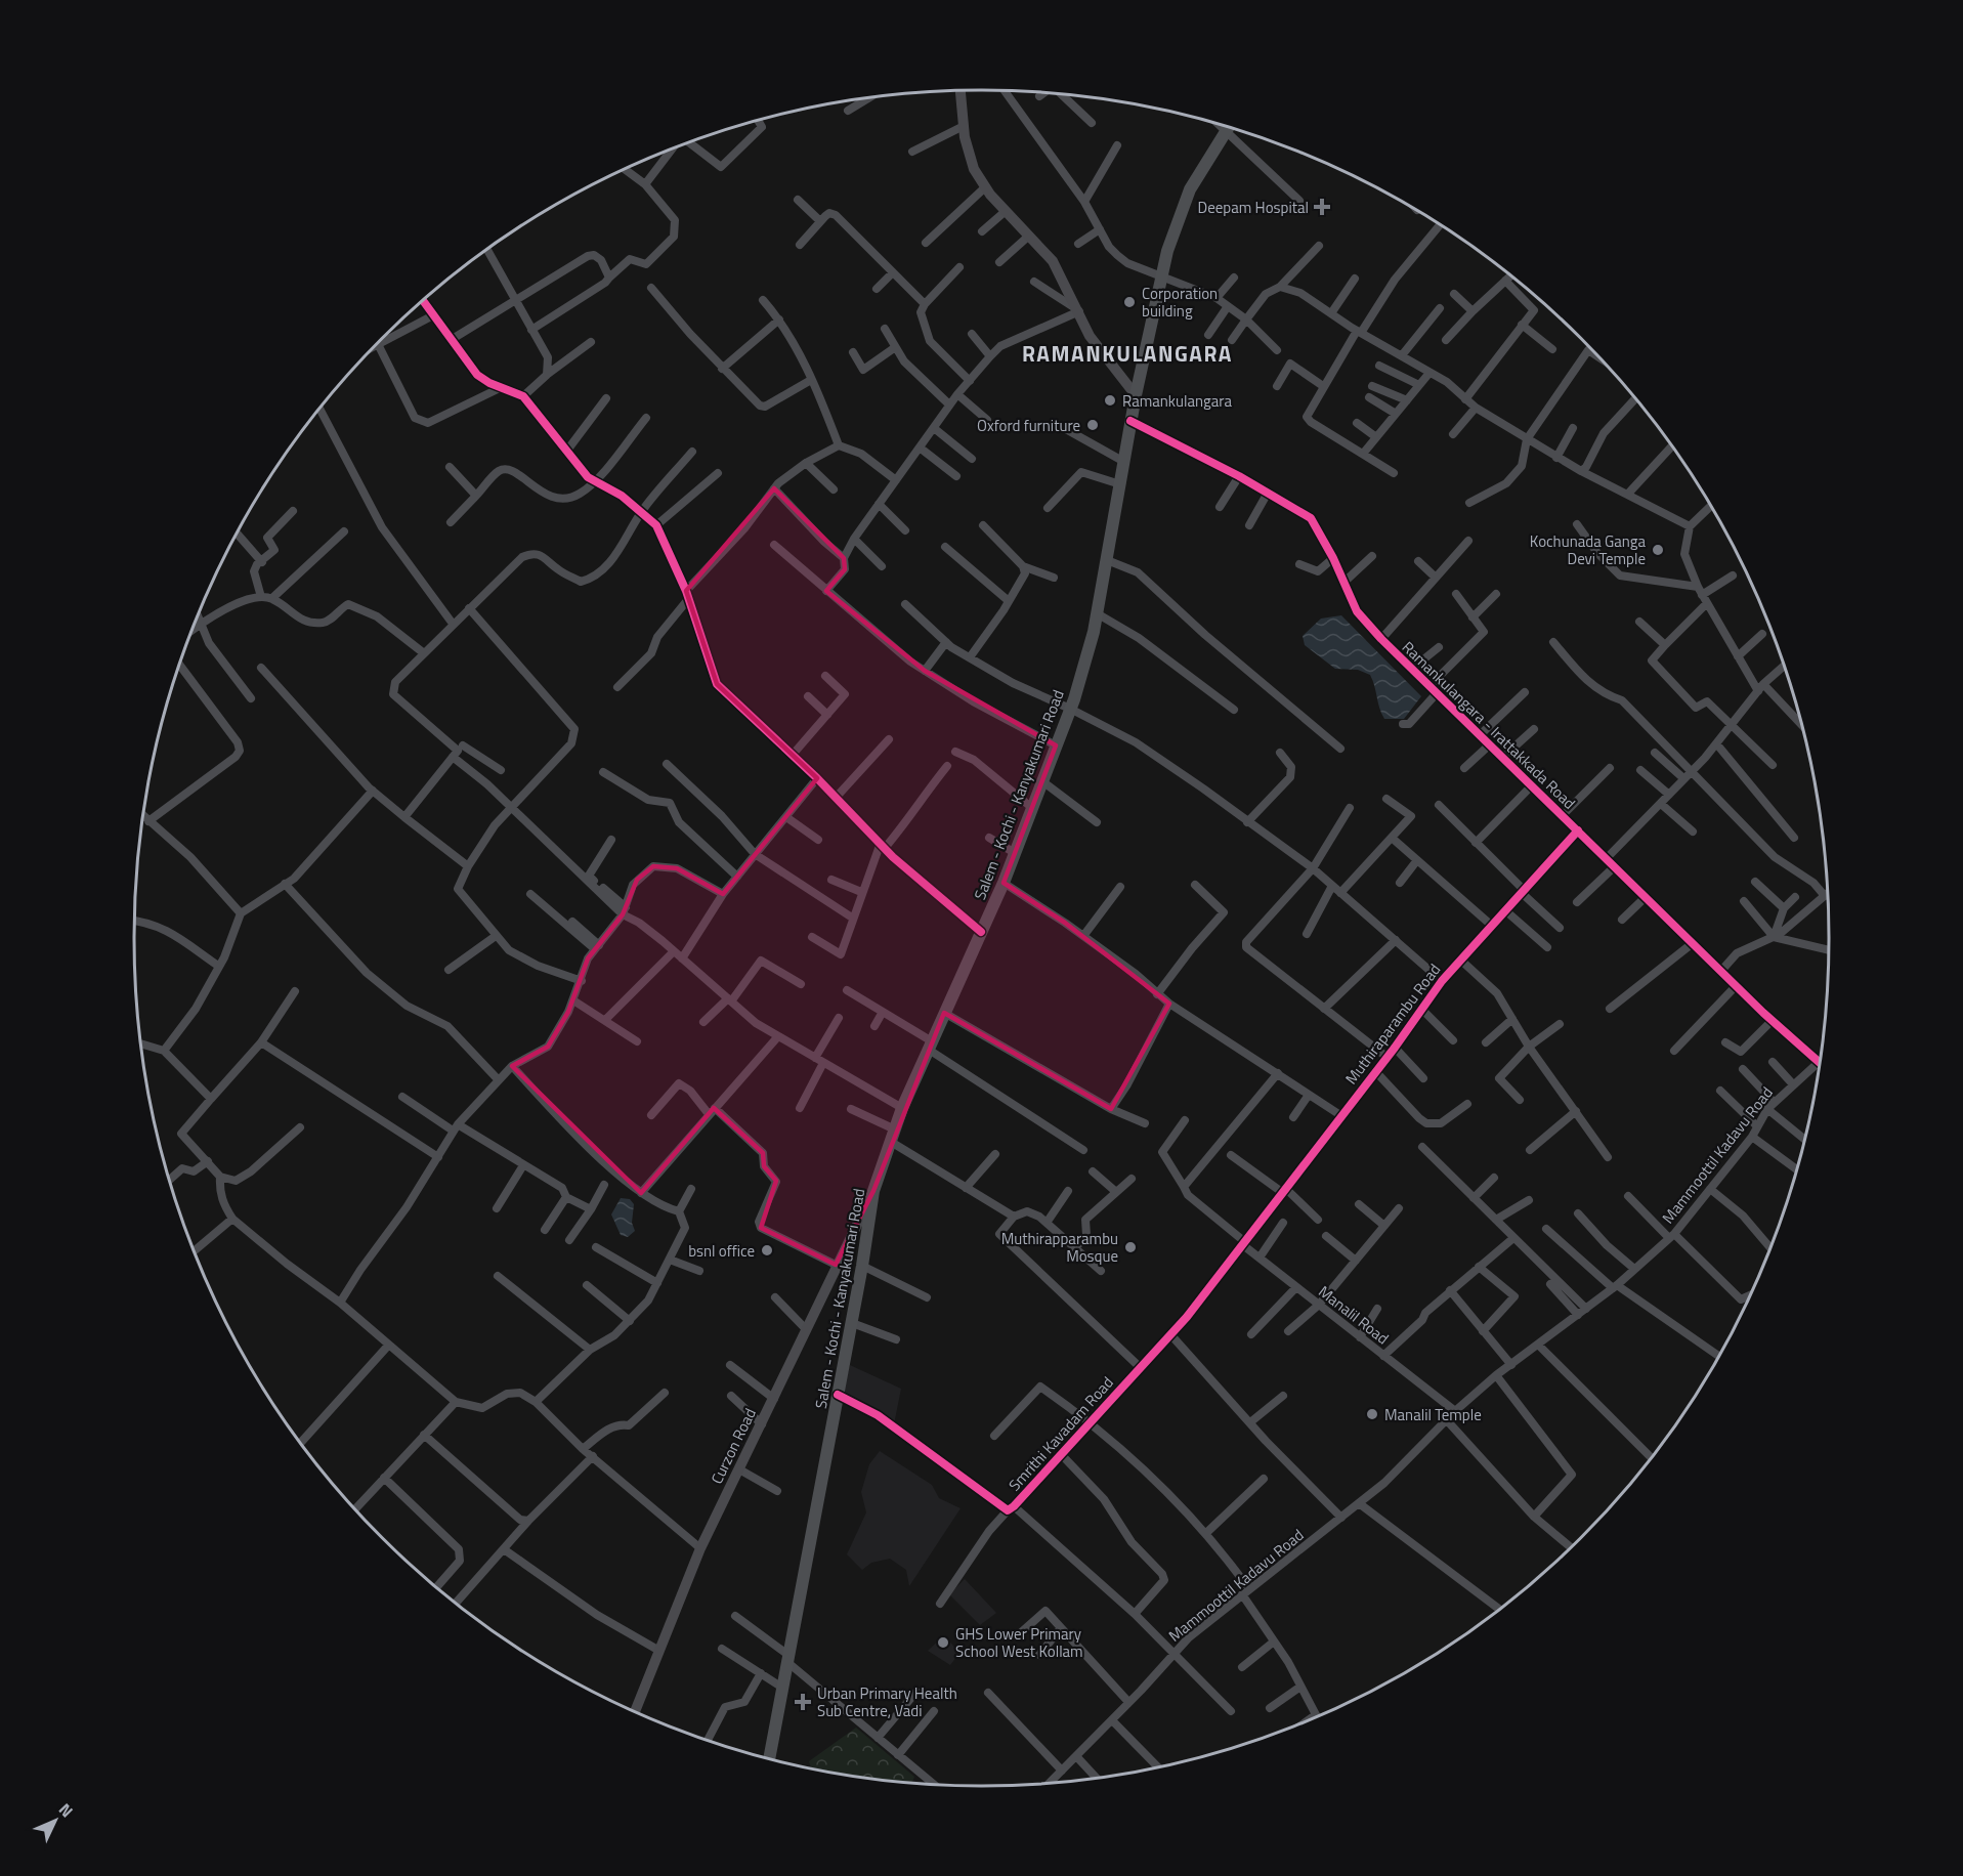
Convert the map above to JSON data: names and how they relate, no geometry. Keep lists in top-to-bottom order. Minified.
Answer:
{"streets":{"main road":["Salem - Kochi - Kanyakumari Road","Curzon Road"],"street":["Ramankulangara - Irattakkada Road","Muthiraparambu Road","Mammoottil Kadavu Road","Manalil Road","Smrithi Kavadam Road"]},"crossings":[["Ramankulangara - Irattakkada Road","Salem - Kochi - Kanyakumari Road"],["Ramankulangara - Irattakkada Road","Muthiraparambu Road"],["Ramankulangara - Irattakkada Road","Mammoottil Kadavu Road"],["Salem - Kochi - Kanyakumari Road","Smrithi Kavadam Road"],["Salem - Kochi - Kanyakumari Road","Curzon Road"],["Muthiraparambu Road","Manalil Road"],["Muthiraparambu Road","Smrithi Kavadam Road"],["Mammoottil Kadavu Road","Manalil Road"],["Manalil Road","Smrithi Kavadam Road"]],"districts":["RAMANKULANGARA"],"places":{"health":["Deepam Hospital","Urban Primary Health Sub Centre, Vadi"],"other":["Corporation building","Ramankulangara","Oxford furniture","Kochunada Ganga Devi Temple","Muthirapparambu Mosque","bsnl office","Manalil Temple","GHS Lower Primary School West Kollam"]},"north":"top right"}
